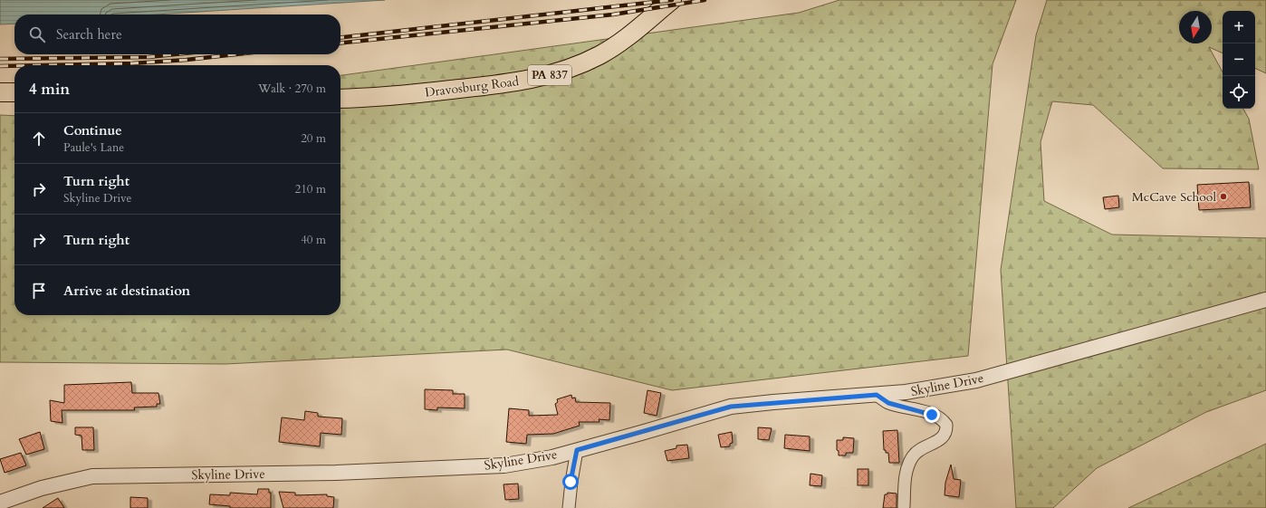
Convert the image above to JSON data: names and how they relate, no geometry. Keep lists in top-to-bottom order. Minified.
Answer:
{"streets":{"main road":["PA 837","Dravosburg Road"],"street":["Skyline Drive"]},"places":["McCave School"],"north":"bottom","page":{"map_buttons":["+","−"],"search":"Search here","heading":["4 min","Walk · 270 m"],"list":[["Continue","Paule's Lane","20 m"],["Turn right","Skyline Drive","210 m"],["Turn right","40 m"],"Arrive at destination"]}}
